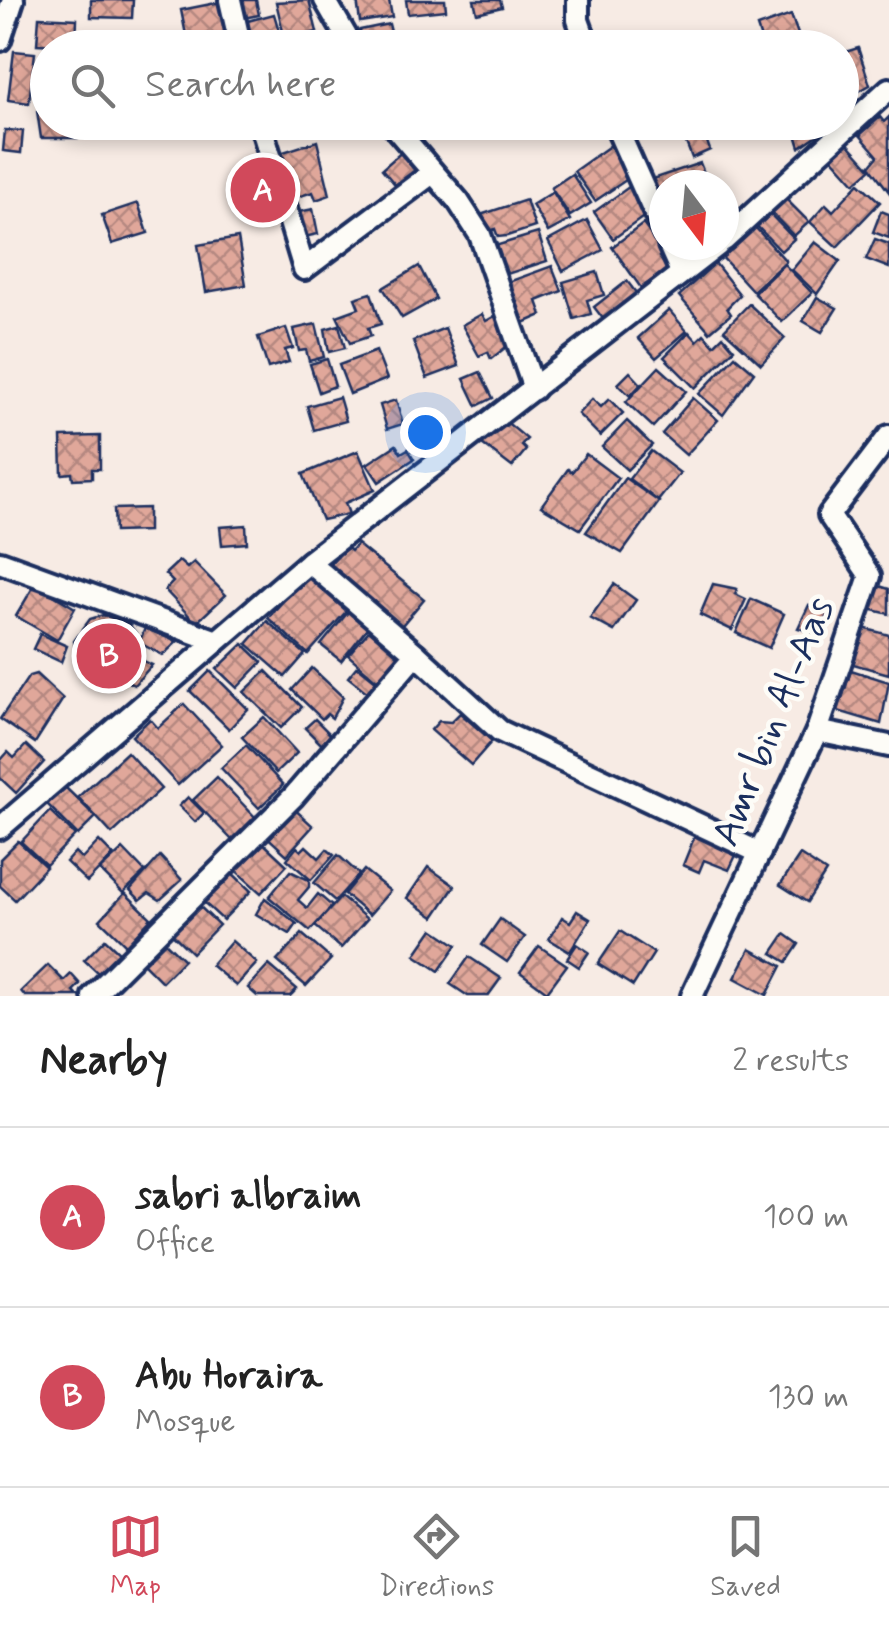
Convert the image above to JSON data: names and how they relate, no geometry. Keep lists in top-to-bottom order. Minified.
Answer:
{"streets":{"street":["Amr bin Al-Aas"]},"north":"bottom","page":{"search":"Search here","pins":["A","B"],"heading":["Nearby","2 results"],"list":[{"mark":"A","name":"sabri albraim","note":"Office","value":"100 m"},{"mark":"B","name":"Abu Horaira","note":"Mosque","value":"130 m"}],"nav":["Map","Directions","Saved"]}}
